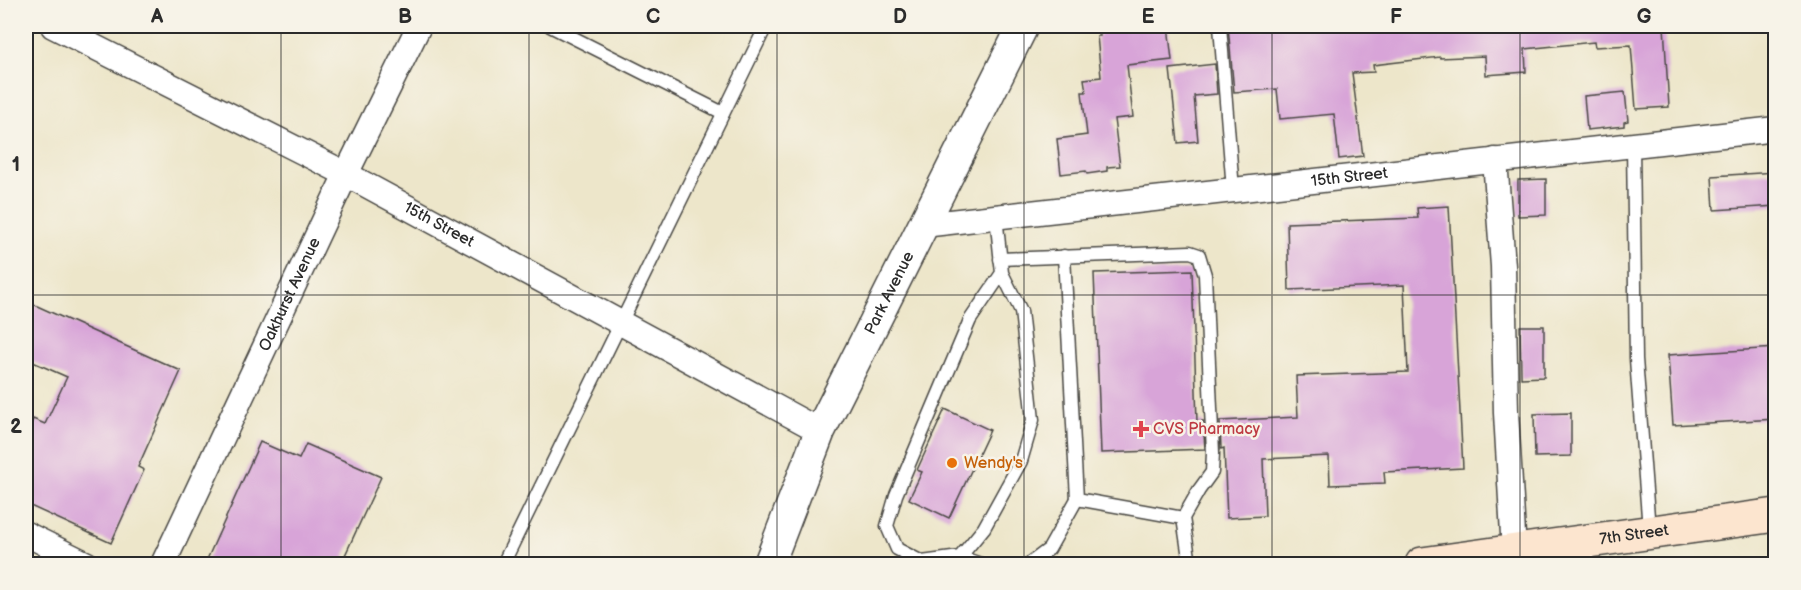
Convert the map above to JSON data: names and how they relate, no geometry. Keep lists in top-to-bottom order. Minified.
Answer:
{"streets":{"main road":["7th Street"],"street":["15th Street","Park Avenue","Oakhurst Avenue"]},"crossings":[["15th Street","Park Avenue"],["15th Street","Oakhurst Avenue"]],"places":{"health":["CVS Pharmacy"],"other":["Wendy's"]},"grid":{"columns":["A","B","C","D","E","F","G"],"rows":["1","2"]}}
